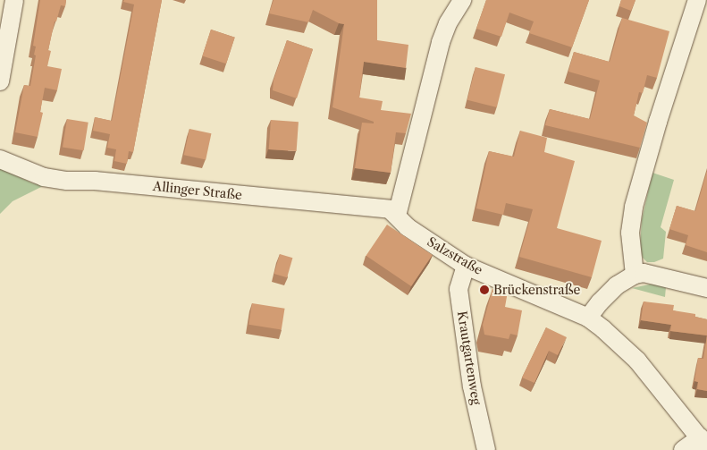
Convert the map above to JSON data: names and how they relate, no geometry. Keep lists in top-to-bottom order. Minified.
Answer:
{"streets":{"street":["Allinger Straße","Salzstraße","Krautgartenweg"]},"crossings":[["Allinger Straße","Salzstraße"],["Salzstraße","Krautgartenweg"]],"places":["Brückenstraße"]}
